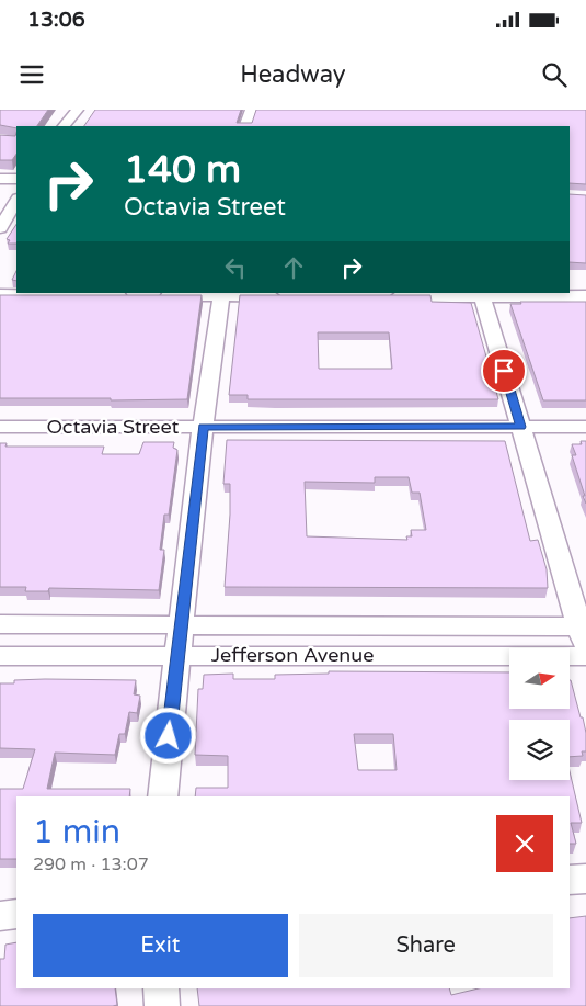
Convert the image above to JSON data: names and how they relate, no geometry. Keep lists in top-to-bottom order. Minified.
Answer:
{"streets":{"street":["Octavia Street","Jefferson Avenue"]},"north":"right","page":{"status":"13:06","header":"Headway","turn":["140 m","Octavia Street"],"heading":["1 min","290 m · 13:07"],"buttons":["Exit","Share"]}}
